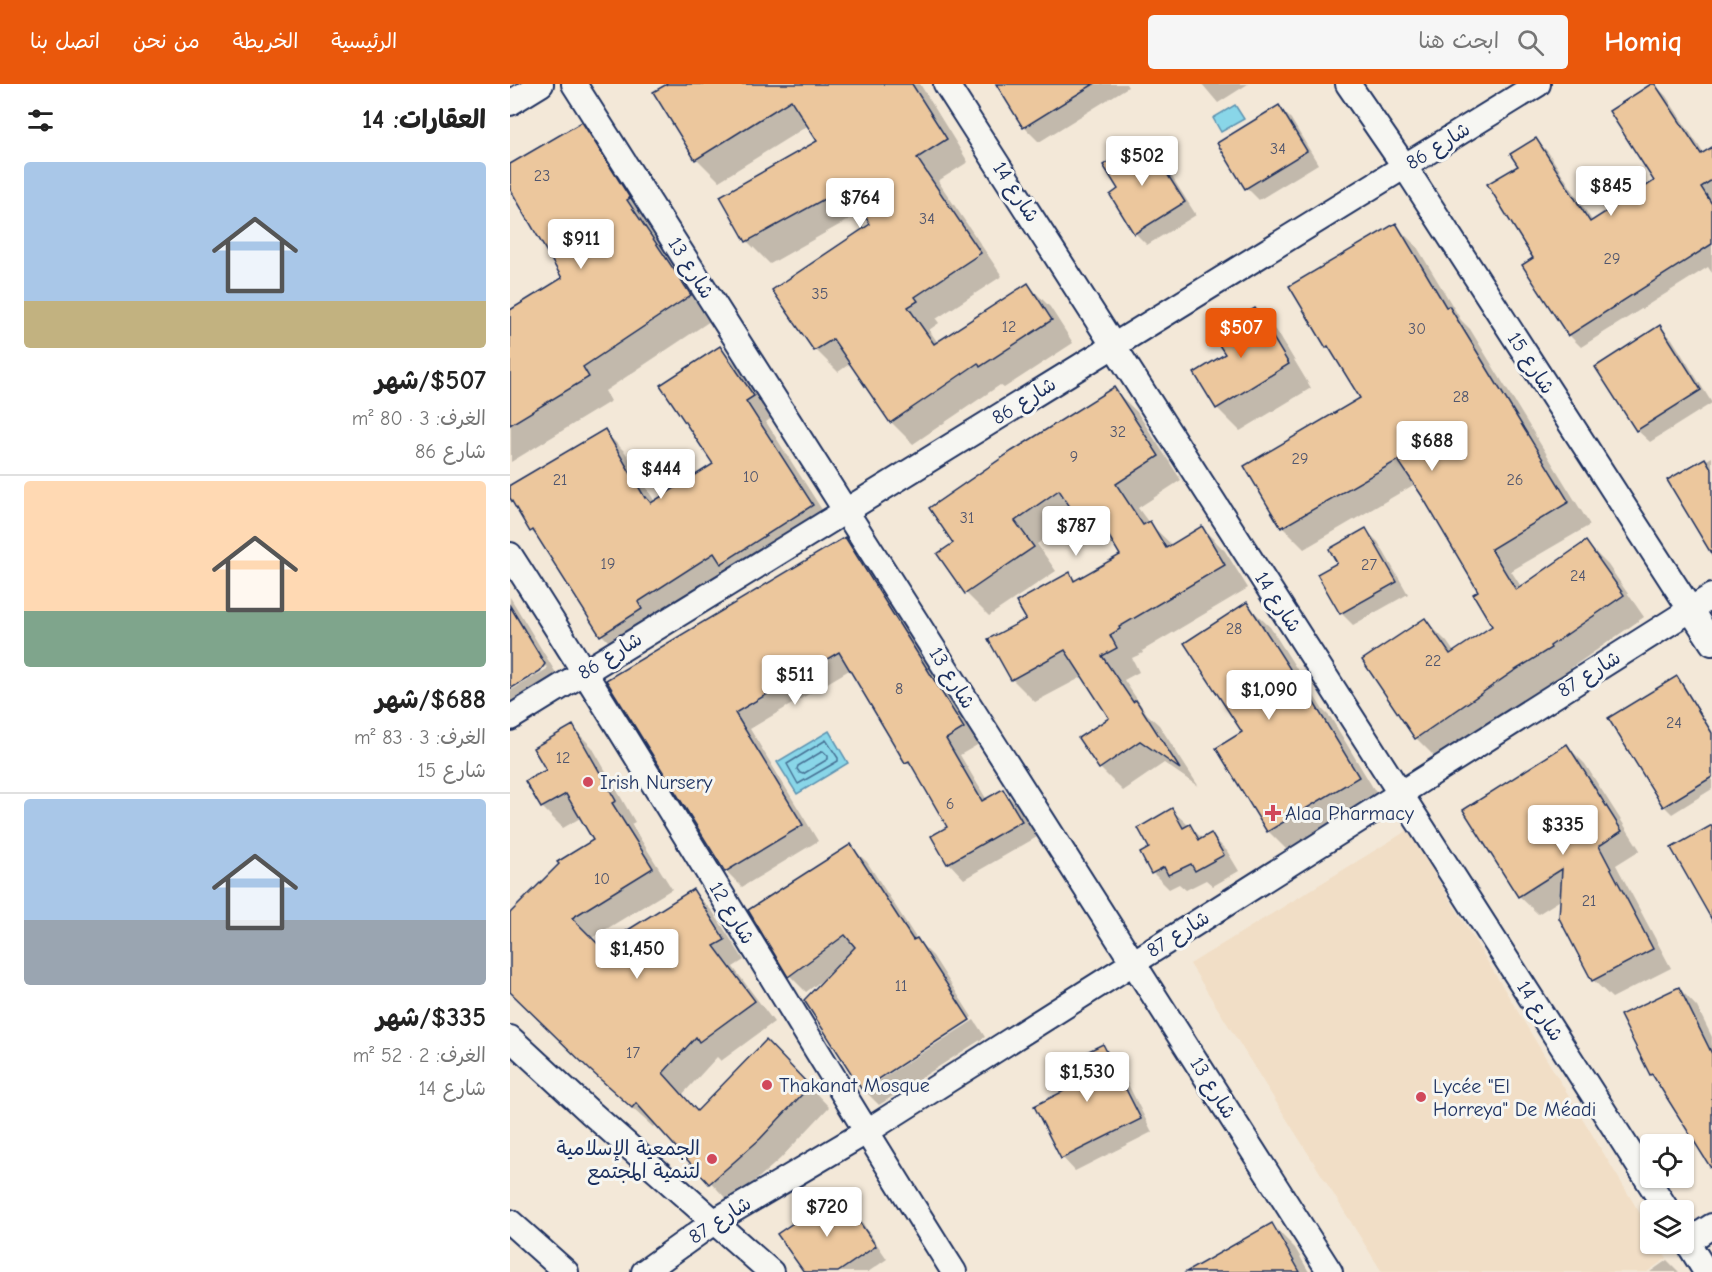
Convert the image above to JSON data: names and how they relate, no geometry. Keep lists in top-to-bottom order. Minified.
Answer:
{"streets":{"street":["شارع 86","شارع 14","شارع 13","شارع 15","شارع 87","شارع 12"]},"crossings":[["شارع 86","شارع 14"],["شارع 86","شارع 13"],["شارع 86","شارع 15"],["شارع 86","شارع 12"],["شارع 14","شارع 87"],["شارع 13","شارع 87"],["شارع 15","شارع 87"],["شارع 87","شارع 12"]],"places":{"other":["Irish Nursery","Thakanat Mosque","Lycée \"El Horreya\" De Méadi","الجمعية الإسلامية لتنمية المجتمع"],"health":["Alaa Pharmacy"]},"house_numbers":["34","23","34","29","35","12","30","28","32","9","29","10","21","26","31","19","27","24","28","22","8","24","12","6","10","21","11","17"],"page":{"header":"Homiq","search":"ابحث هنا","nav":["الرئيسية","الخريطة","من نحن","اتصل بنا"],"heading":"العقارات: 14","price":["$502","$845","$764","$911","$507","$688","$444","$787","$511","$1,090","$335","$1,450","$1,530","$720"],"list":[{"name":"$507/شهر","note":"الغرف: 3 · 80 m² · شارع 86"},{"name":"$688/شهر","note":"الغرف: 3 · 83 m² · شارع 15"},{"name":"$335/شهر","note":"الغرف: 2 · 52 m² · شارع 14"}]}}
